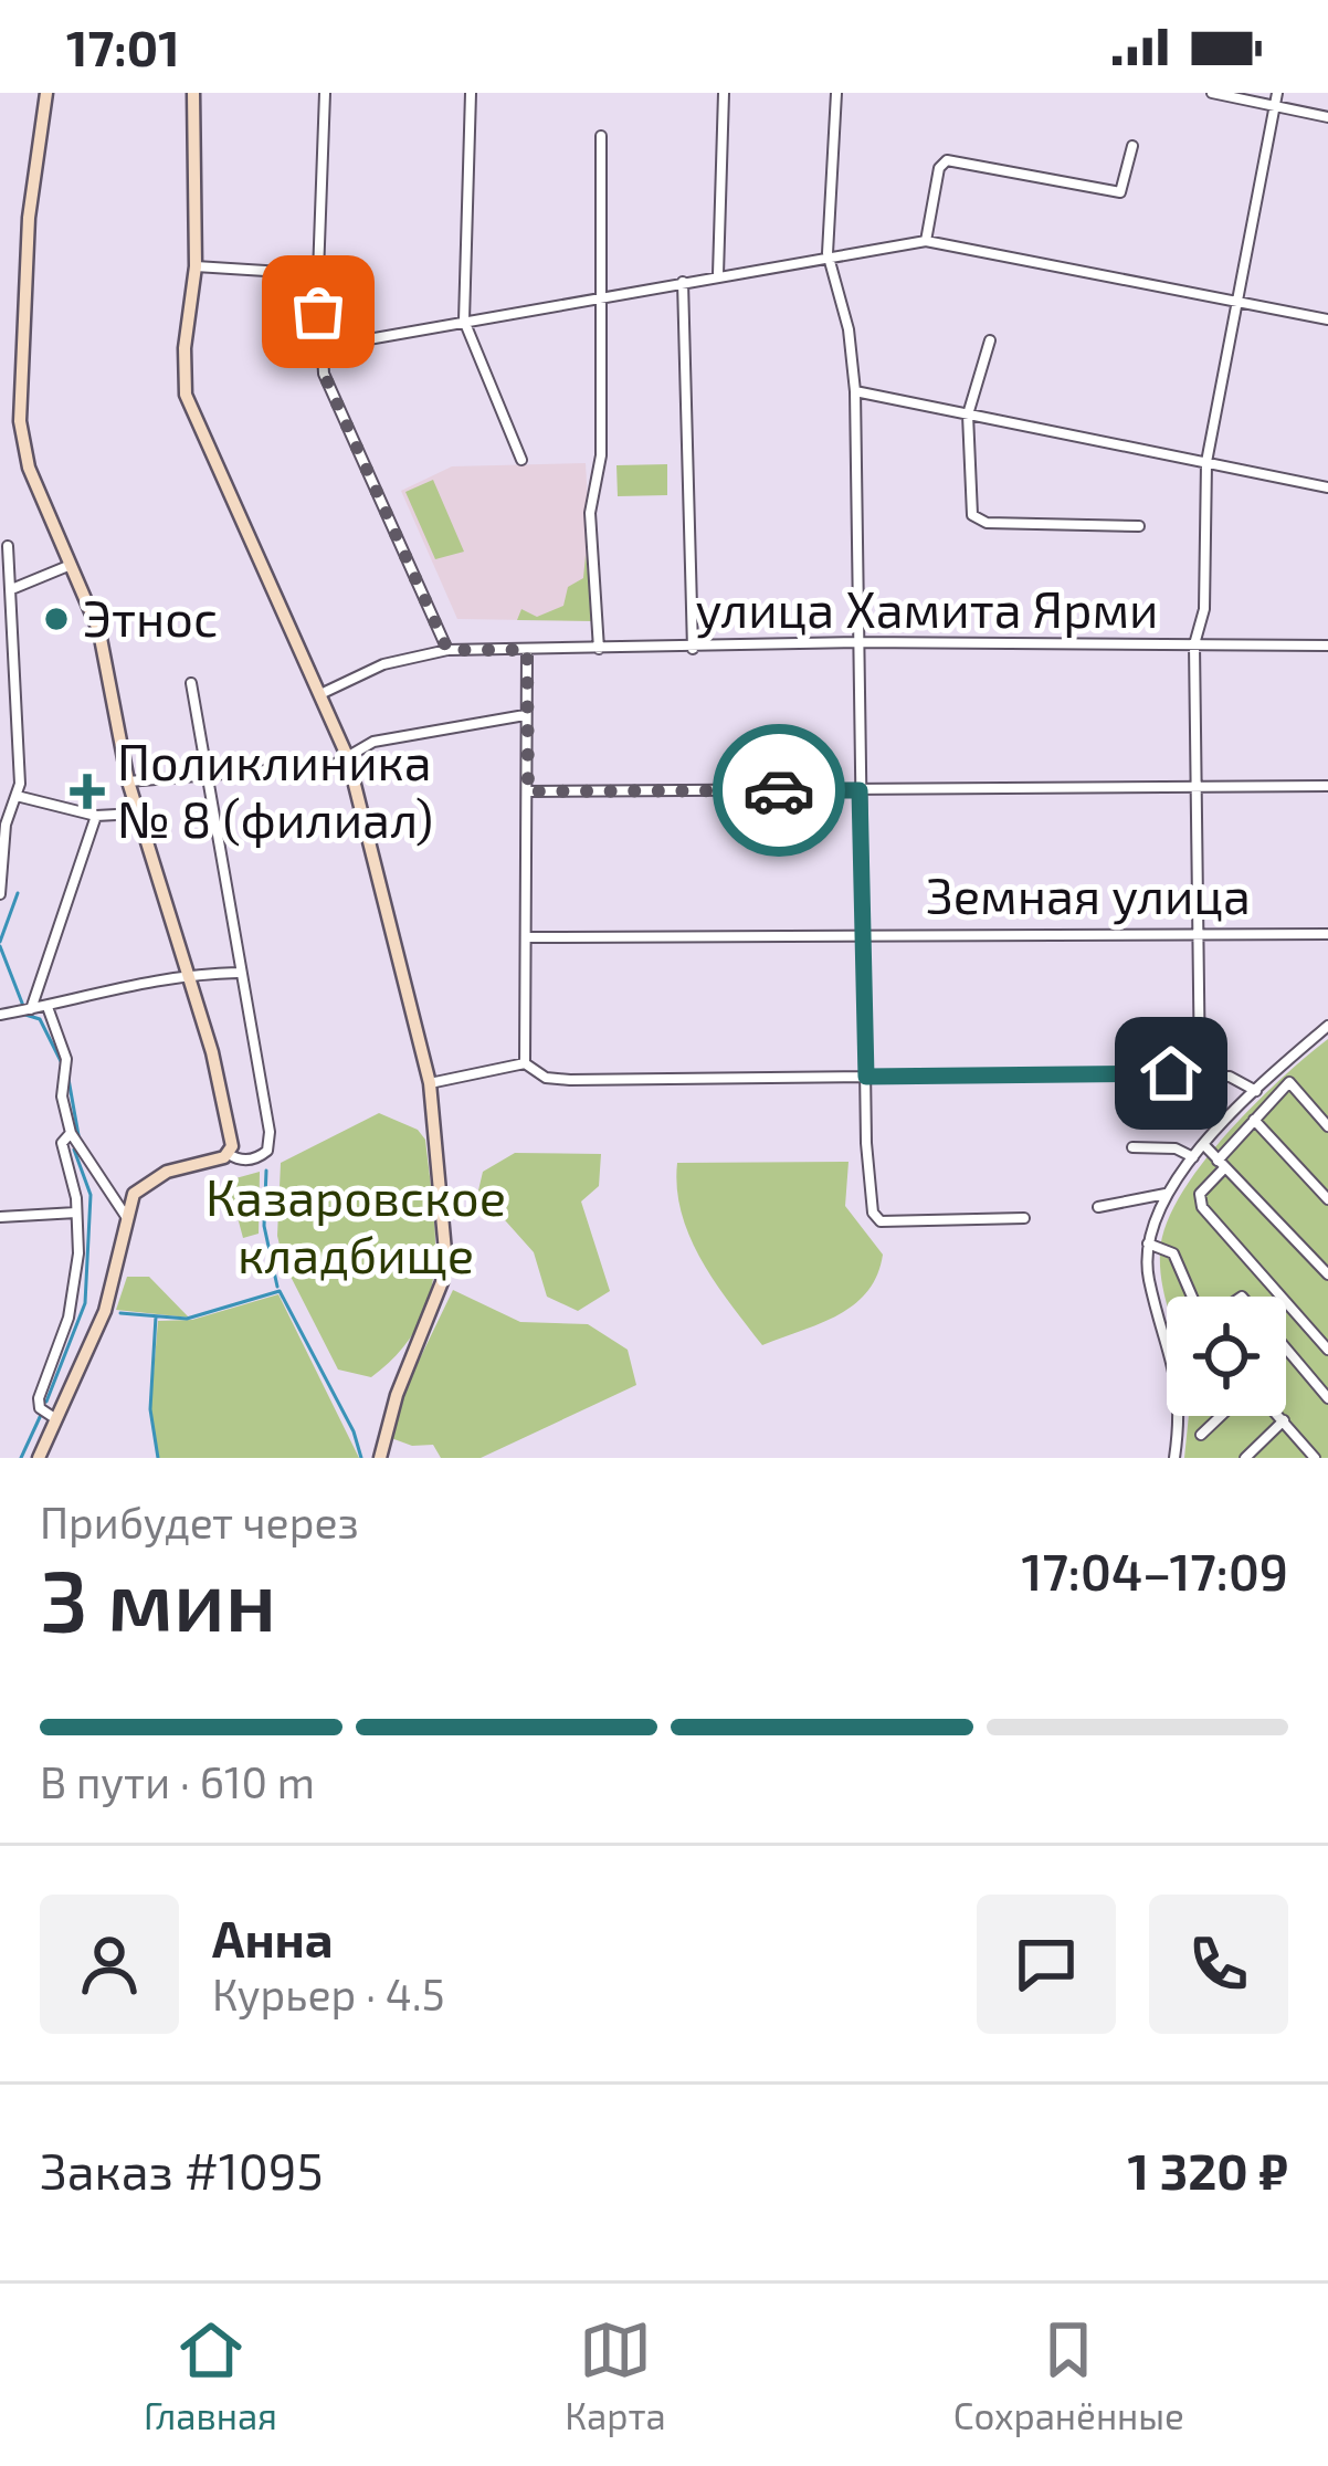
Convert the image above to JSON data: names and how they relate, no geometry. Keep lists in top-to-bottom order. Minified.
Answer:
{"streets":{"street":["улица Хамита Ярми","Земная улица"]},"parks":["Казаровское кладбище"],"places":{"other":["Этнос"],"health":["Поликлиника № 8 (филиал)"]},"page":{"status":"17:01","heading":["3 мин","Прибудет через","17:04–17:09"],"panel":["Анна","Курьер · 4.5","Заказ #1095","1 320 ₽"],"bar":"В пути · 610 m","tabs":["Главная","Карта","Сохранённые"]}}
